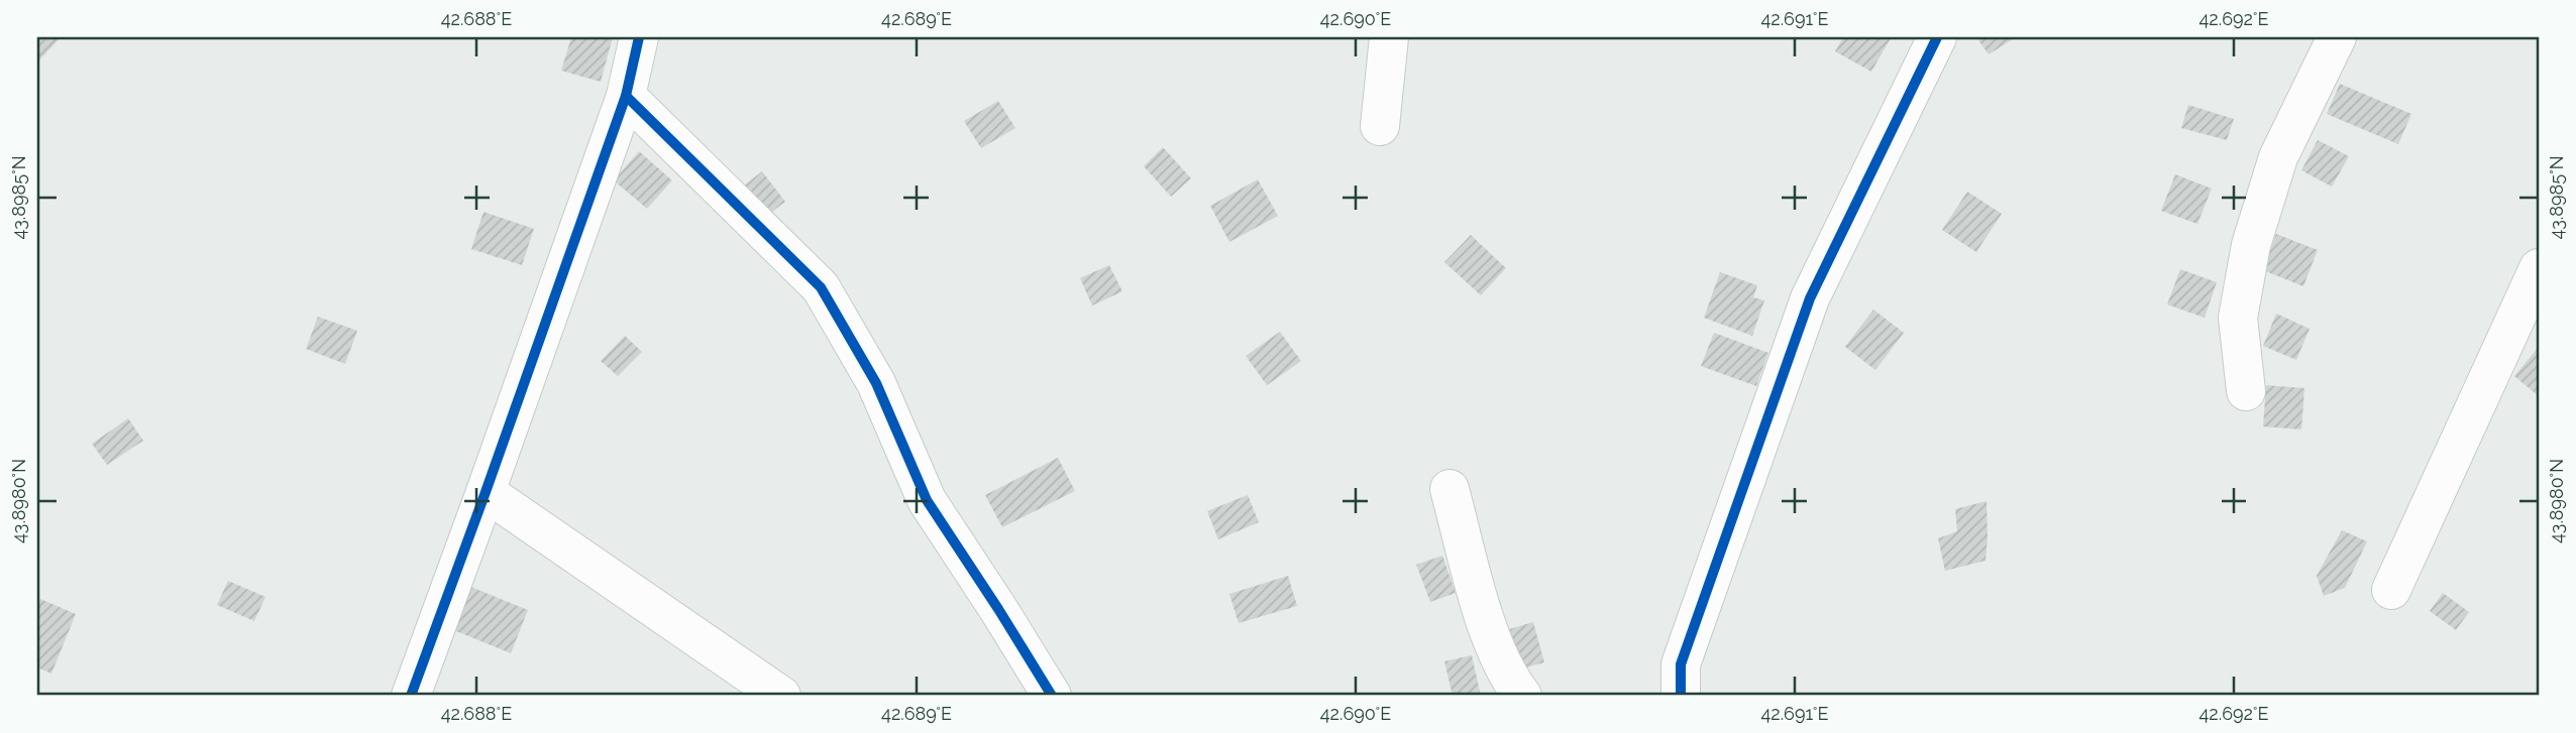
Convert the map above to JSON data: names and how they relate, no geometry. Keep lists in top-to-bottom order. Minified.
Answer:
{"coordinates":["42.688°E","42.689°E","42.690°E","42.691°E","42.692°E","43.8985°N","43.8980°N"]}
